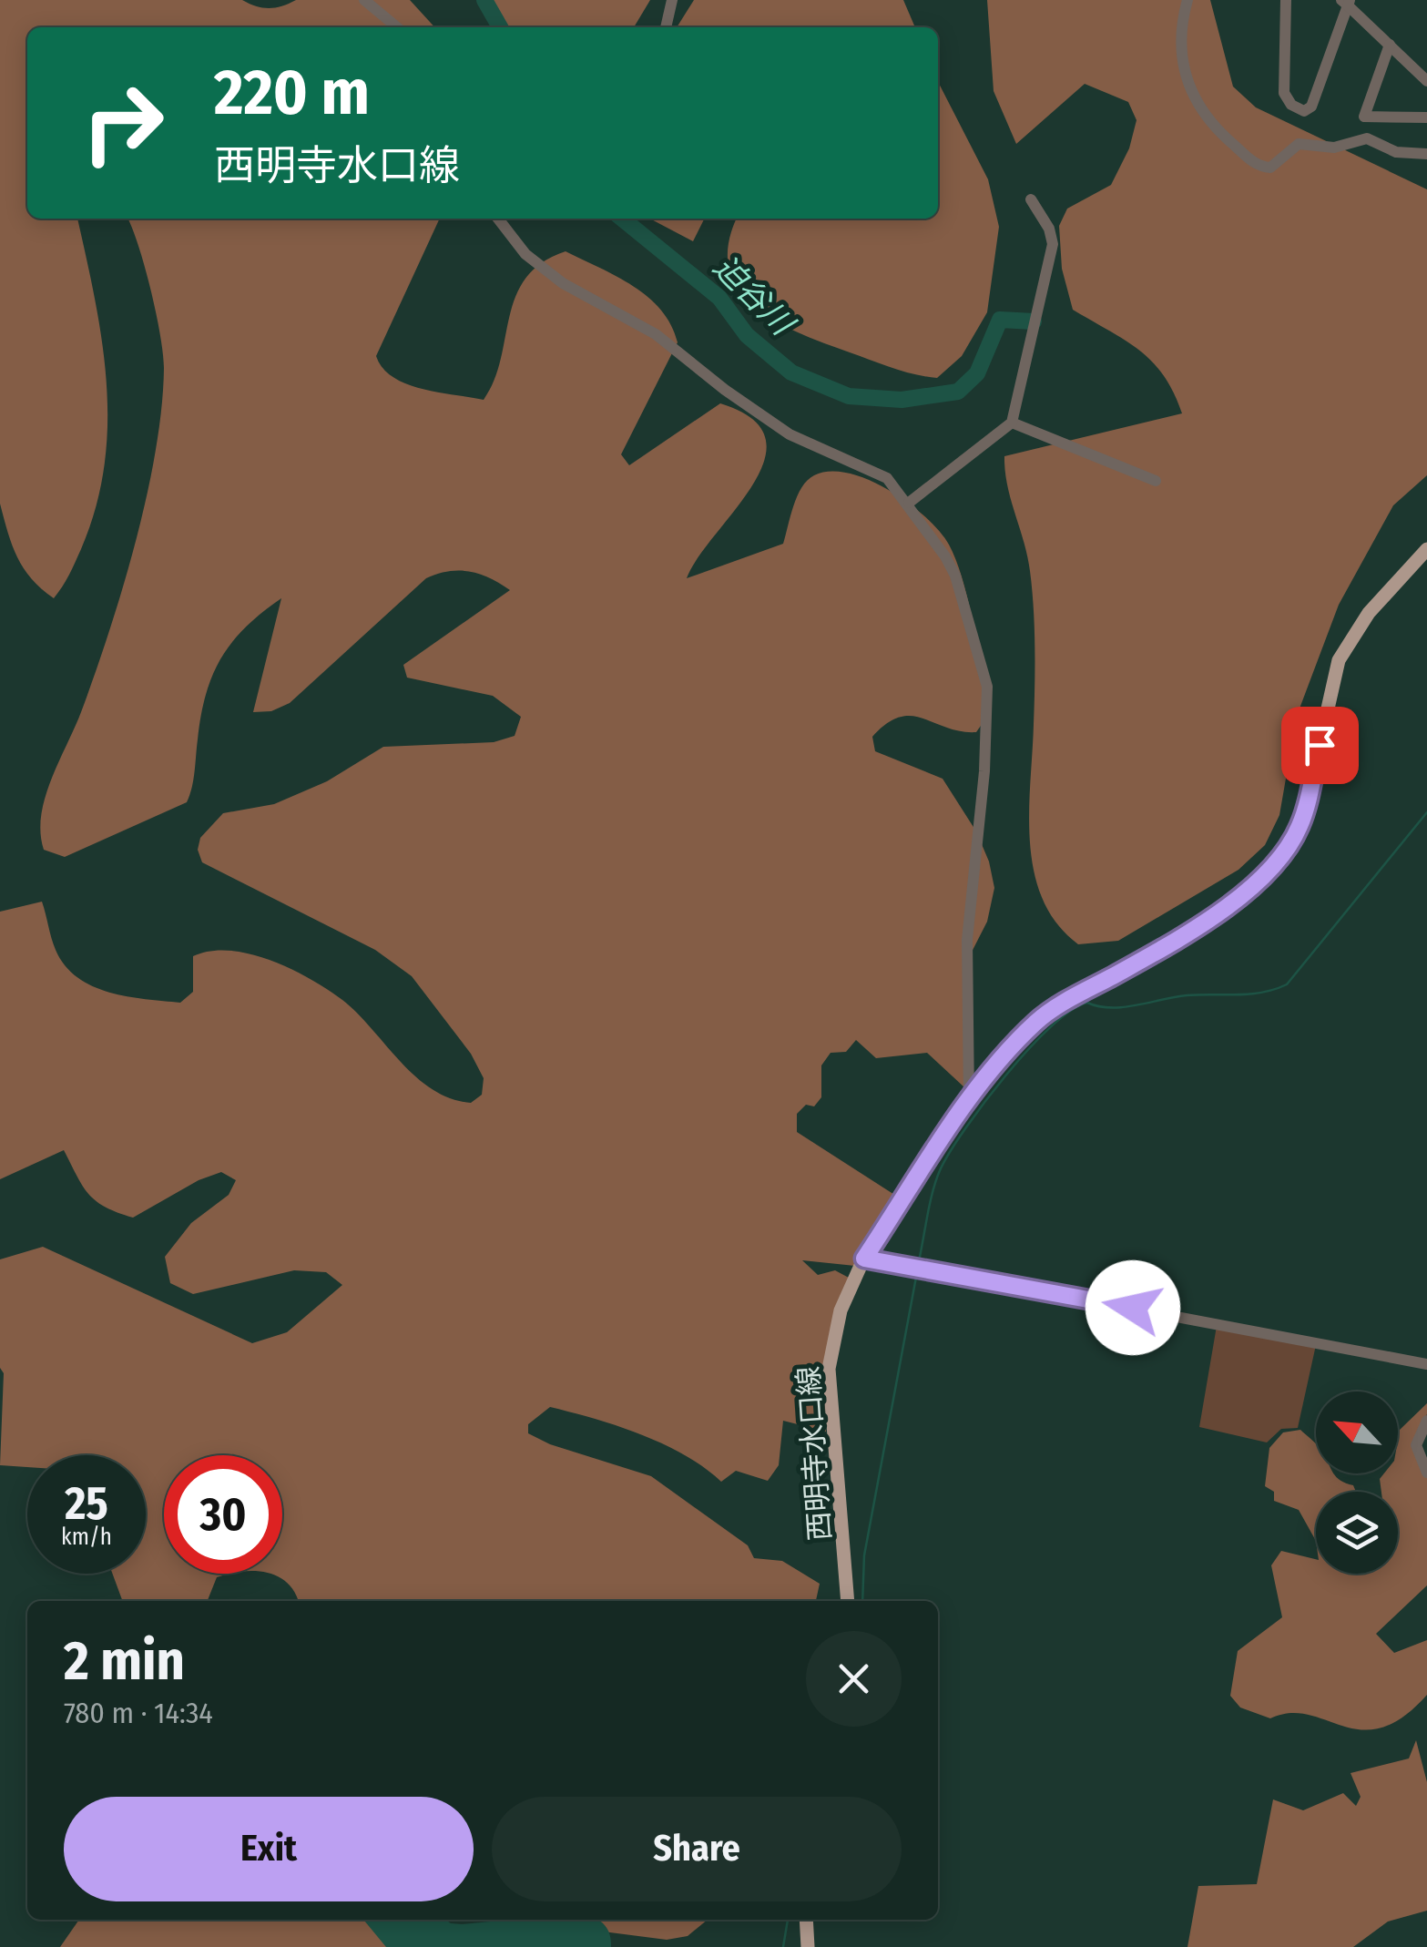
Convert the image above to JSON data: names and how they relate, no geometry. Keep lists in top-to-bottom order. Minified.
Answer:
{"streets":{"main road":["西明寺水口線"]},"water":["迫谷川"],"north":"top left","page":{"turn":["220 m","西明寺水口線"],"speed":"25 km/h","limit":"30","heading":["2 min","780 m · 14:34"],"buttons":["Exit","Share"]}}
